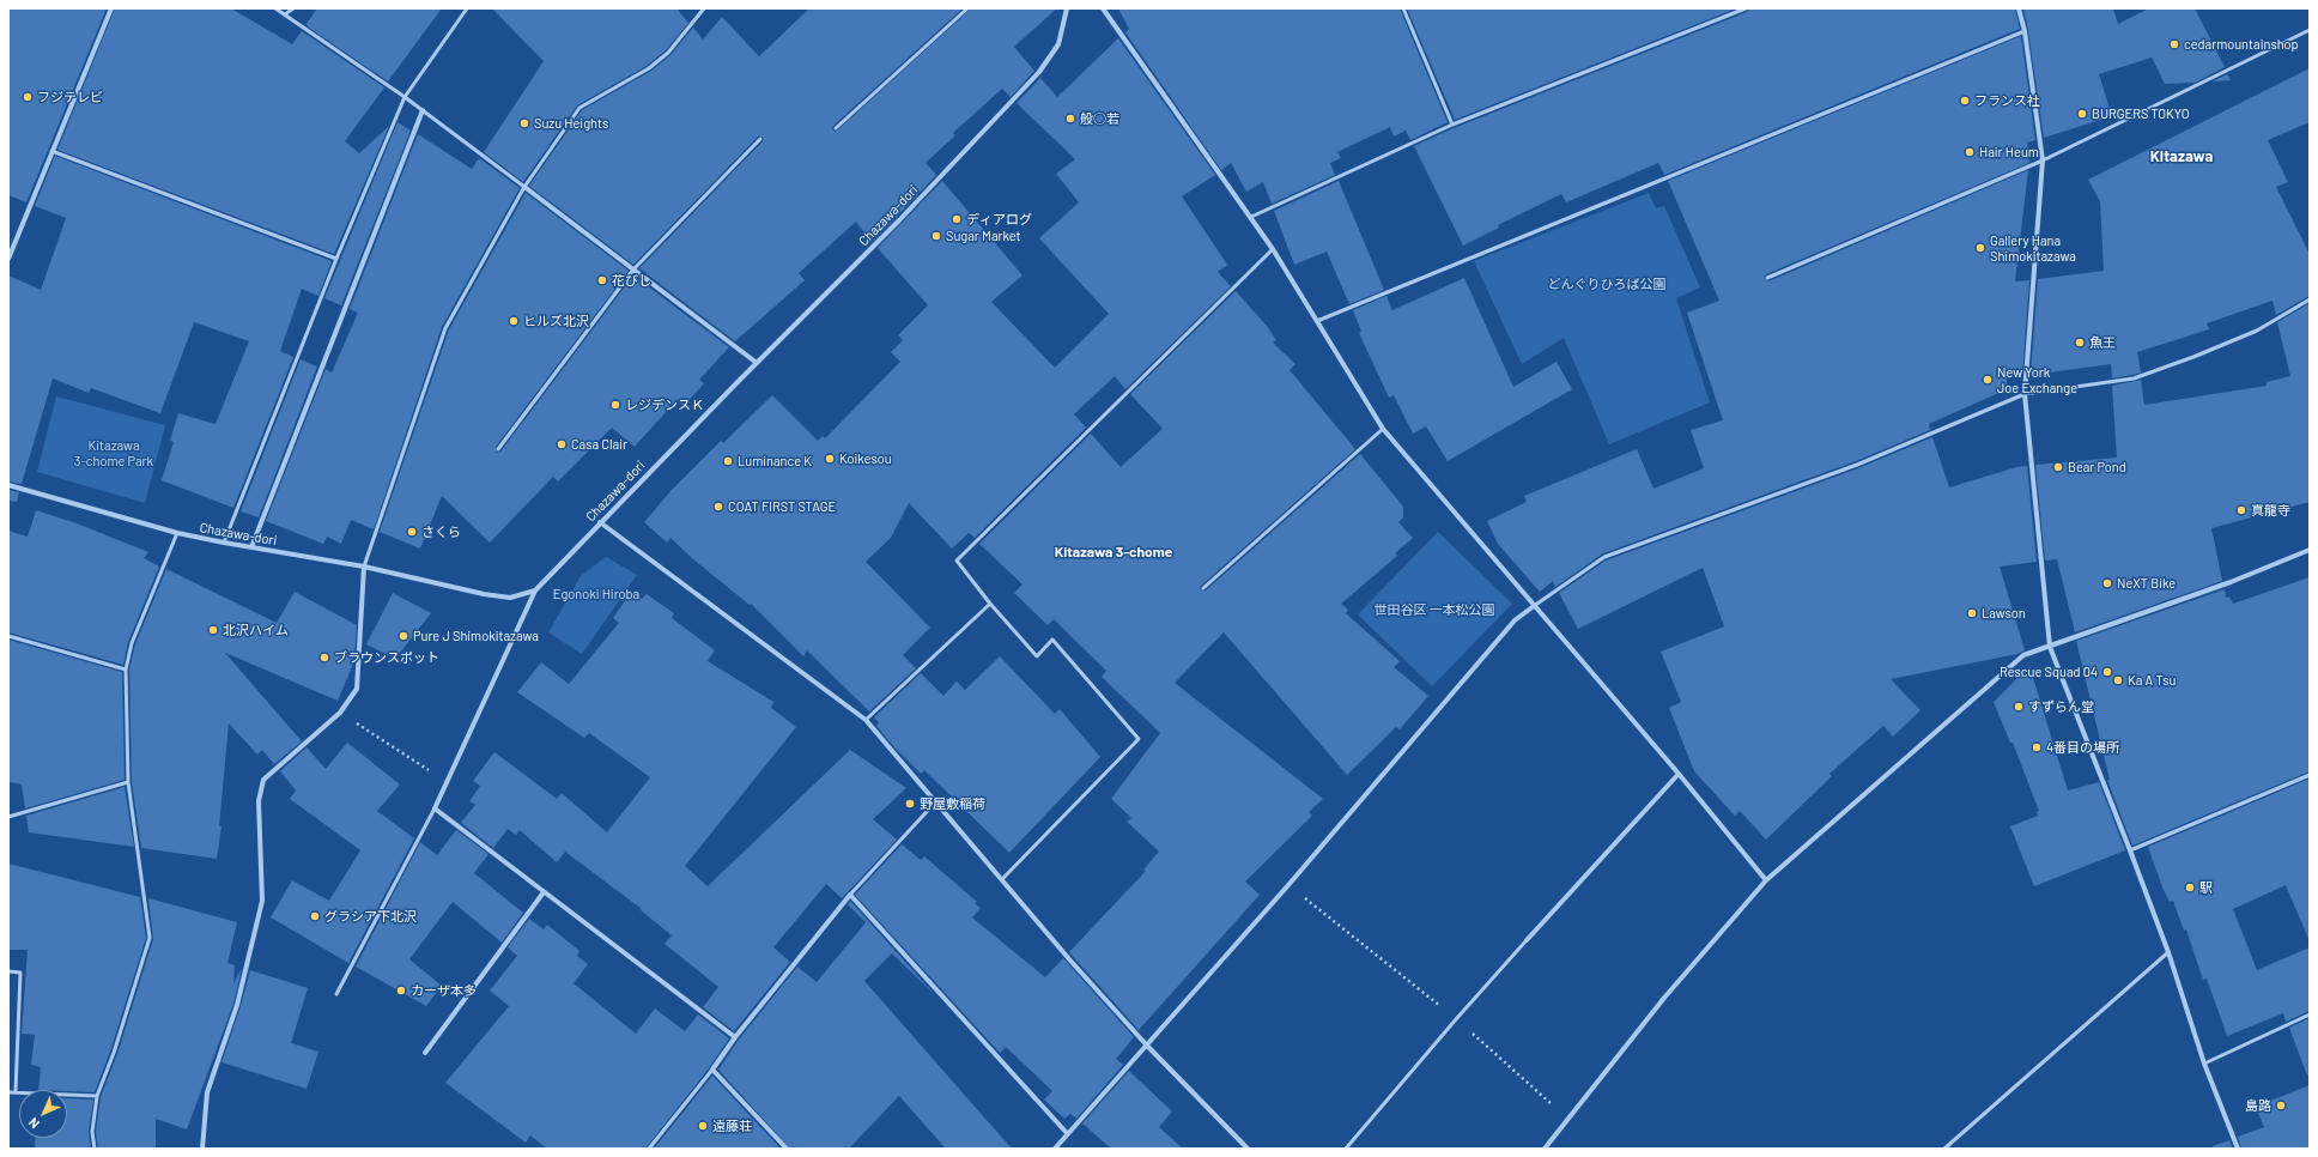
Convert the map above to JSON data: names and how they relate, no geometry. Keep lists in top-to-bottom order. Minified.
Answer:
{"streets":{"street":["Chazawa-dori"]},"districts":["Kitazawa","Kitazawa 3-chome"],"parks":["どんぐりひろば公園","Kitazawa 3-chome Park","Egonoki Hiroba","世田谷区 一本松公園"],"places":["cedarmountainshop","フジテレビ","フランス社","BURGERS TOKYO","般○若","Suzu Heights","Hair Heum","ディアログ","Sugar Market","Gallery Hana Shimokitazawa","花びし","ヒルズ北沢","魚王","New York Joe Exchange","レジデンスＫ","Casa Clair","Koikesou","Luminance K","Bear Pond","COAT FIRST STAGE","真龍寺","さくら","NeXT Bike","Lawson","北沢ハイム","Pure J Shimokitazawa","ブラウンスポット","Rescue Squad 04","Ka A Tsu","すずらん堂","4番目の場所","野屋敷稲荷","駅","グラシア下北沢","カーザ本多","島路","遠藤荘"],"north":"bottom left"}
